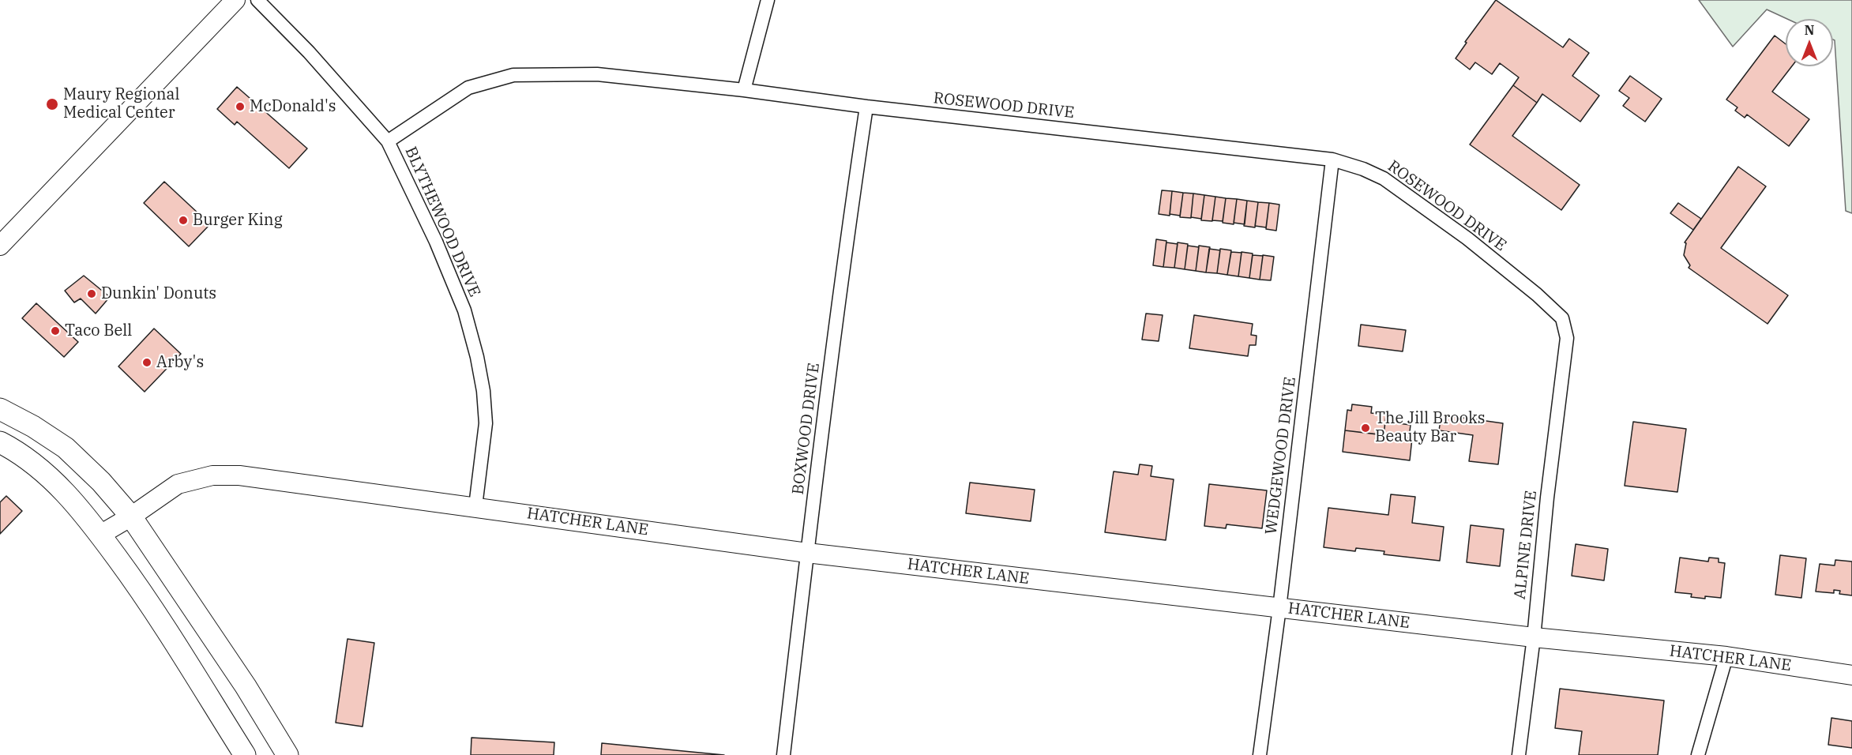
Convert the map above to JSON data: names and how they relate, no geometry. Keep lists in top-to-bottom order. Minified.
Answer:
{"streets":{"street":["ROSEWOOD DRIVE","BLYTHEWOOD DRIVE","BOXWOOD DRIVE","WEDGEWOOD DRIVE","HATCHER LANE","ALPINE DRIVE"]},"crossings":[["ROSEWOOD DRIVE","BLYTHEWOOD DRIVE"],["ROSEWOOD DRIVE","BOXWOOD DRIVE"],["ROSEWOOD DRIVE","WEDGEWOOD DRIVE"],["ROSEWOOD DRIVE","ALPINE DRIVE"],["BLYTHEWOOD DRIVE","HATCHER LANE"],["BOXWOOD DRIVE","HATCHER LANE"],["WEDGEWOOD DRIVE","HATCHER LANE"],["HATCHER LANE","ALPINE DRIVE"]],"places":["Maury Regional Medical Center","McDonald's","Burger King","Dunkin' Donuts","Taco Bell","Arby's","The Jill Brooks Beauty Bar"],"north":"top"}
